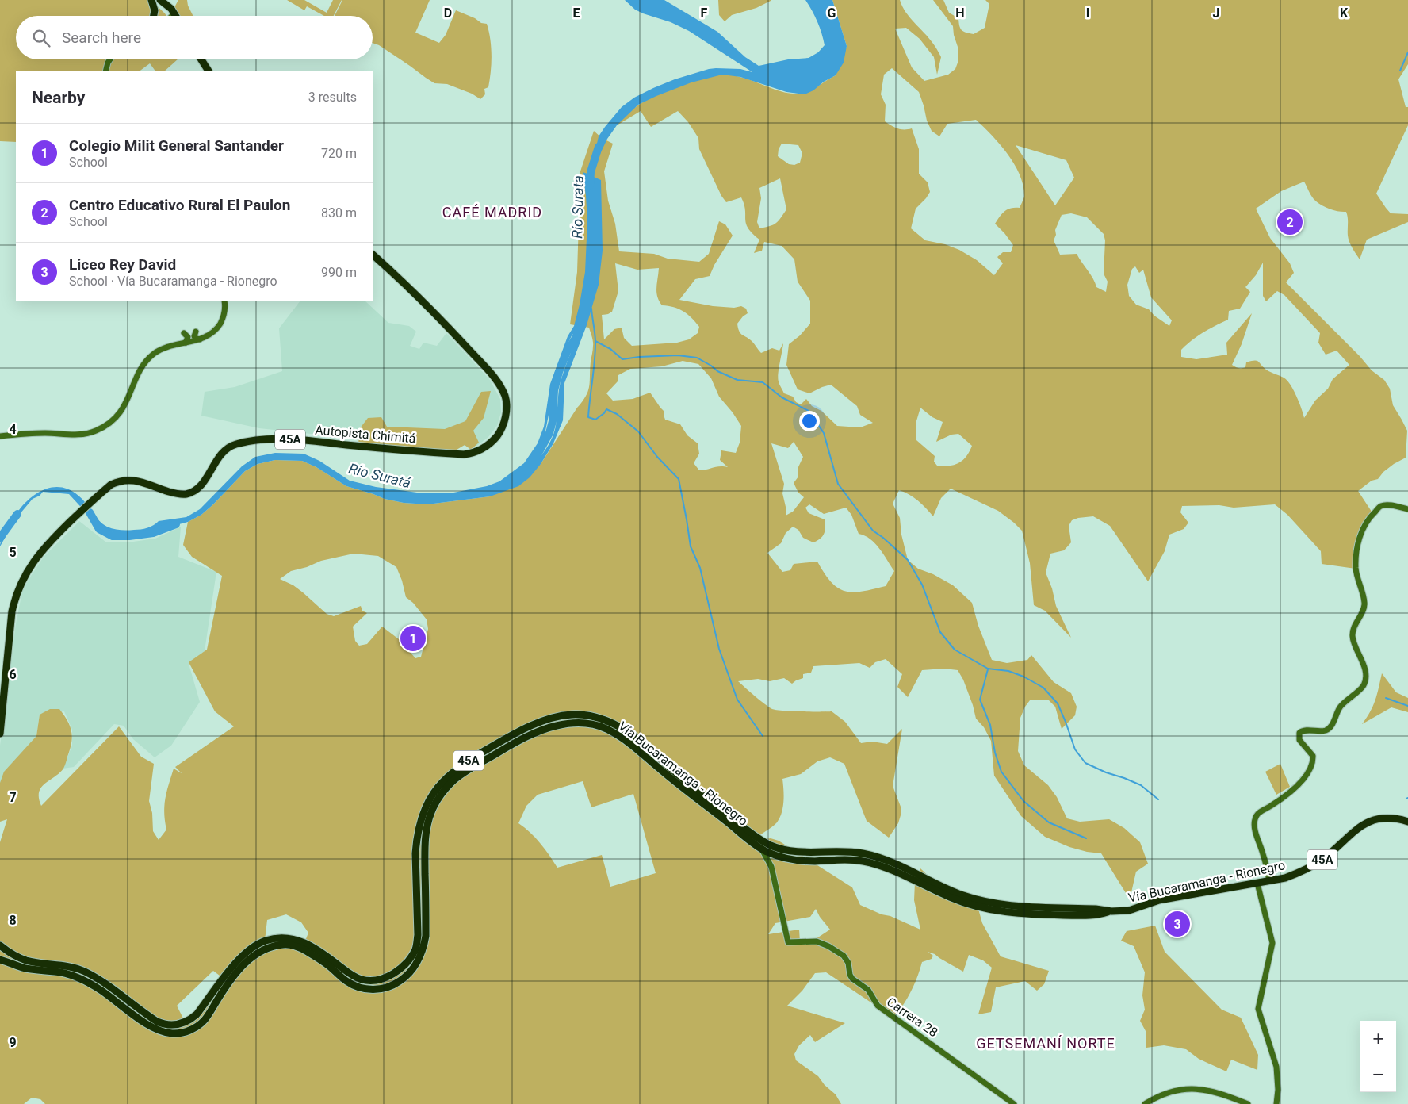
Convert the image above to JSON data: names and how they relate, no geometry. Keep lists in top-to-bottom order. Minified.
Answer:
{"streets":{"highway":["Autopista Chimitá","45A","Vía Bucaramanga - Rionegro"],"street":["Carrera 28"]},"districts":["CAFÉ MADRID","GETSEMANÍ NORTE"],"water":["Río Surata","Río Suratá"],"page":{"search":"Search here","heading":["Nearby","3 results"],"list":[{"mark":"1","name":"Colegio Milit General Santander","note":"School","value":"720 m"},{"mark":"2","name":"Centro Educativo Rural El Paulon","note":"School","value":"830 m"},{"mark":"3","name":"Liceo Rey David","note":"School · Vía Bucaramanga - Rionegro","value":"990 m"}],"pins":["2","1","3"],"map_buttons":["+","−"]},"grid":{"columns":["D","E","F","G","H","I","J","K"],"rows":["4","5","6","7","8","9"]}}
